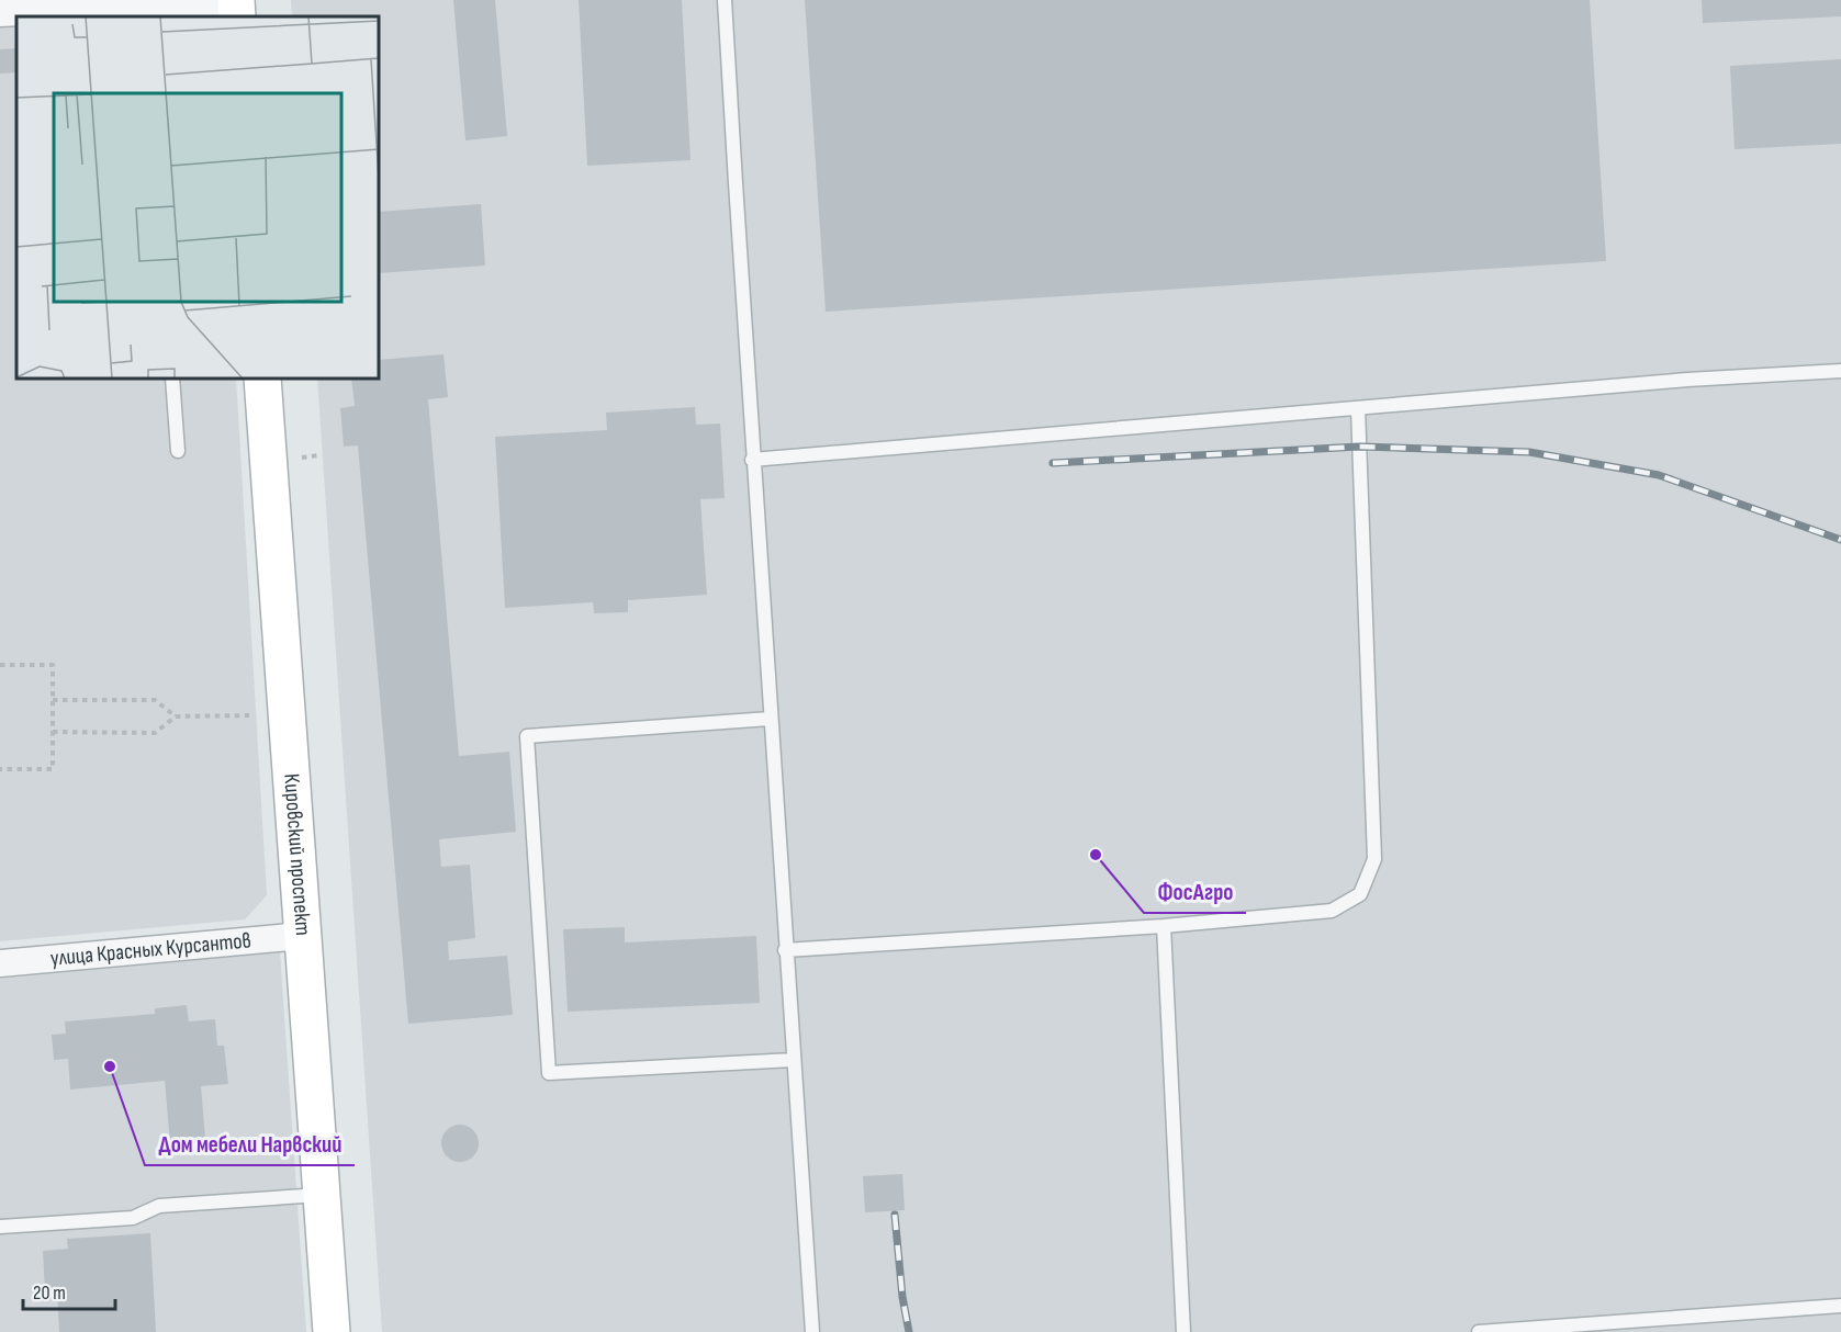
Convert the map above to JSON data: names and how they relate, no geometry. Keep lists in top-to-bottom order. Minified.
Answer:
{"streets":{"main road":["Кировский проспект"],"street":["улица Красных Курсантов"]},"crossings":[["Кировский проспект","улица Красных Курсантов"]],"places":["ФосАгро","Дом мебели Нарвский"],"scale_bar":"20 m"}
